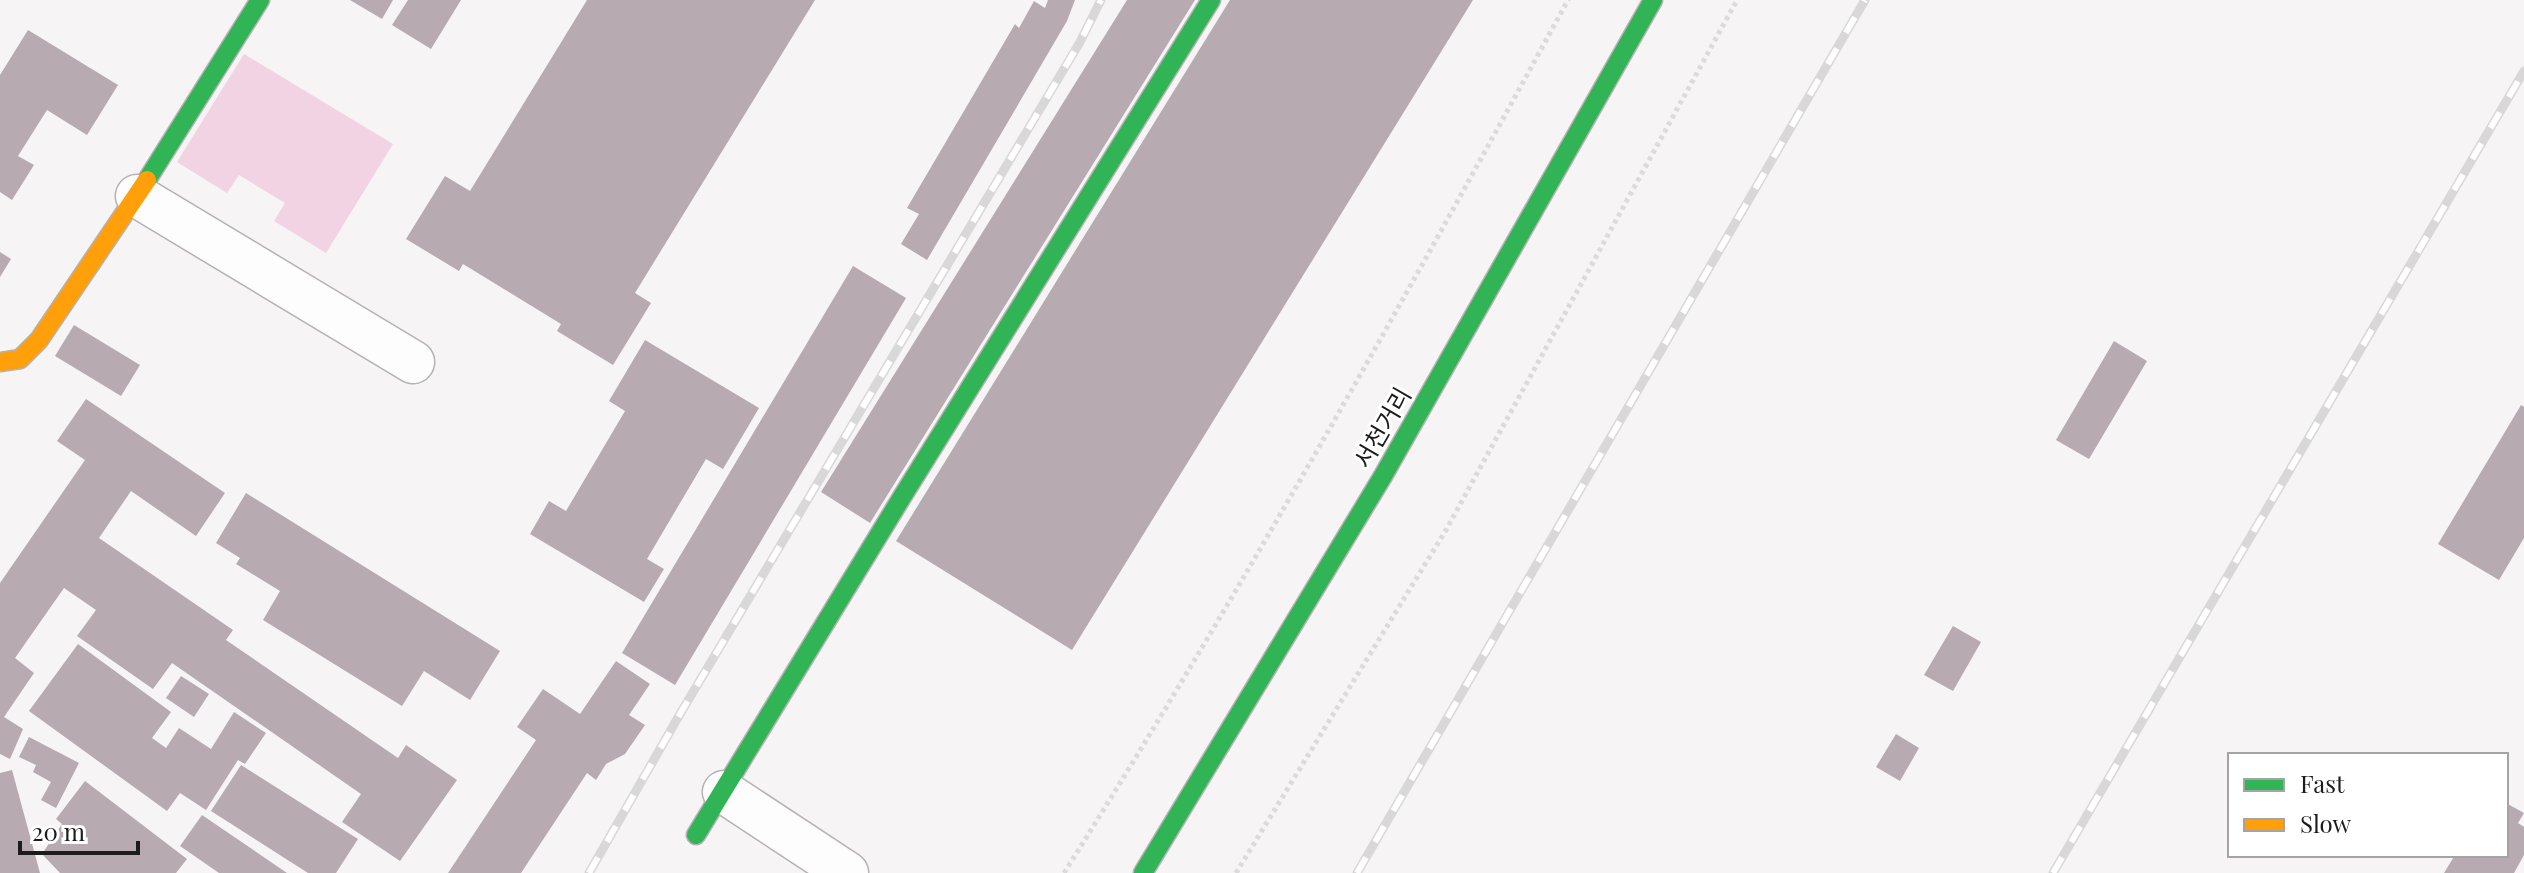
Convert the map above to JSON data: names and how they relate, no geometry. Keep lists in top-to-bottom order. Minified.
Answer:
{"streets":{"street":["서천거리"]},"legend":["Fast","Slow"],"scale_bar":"20 m"}
